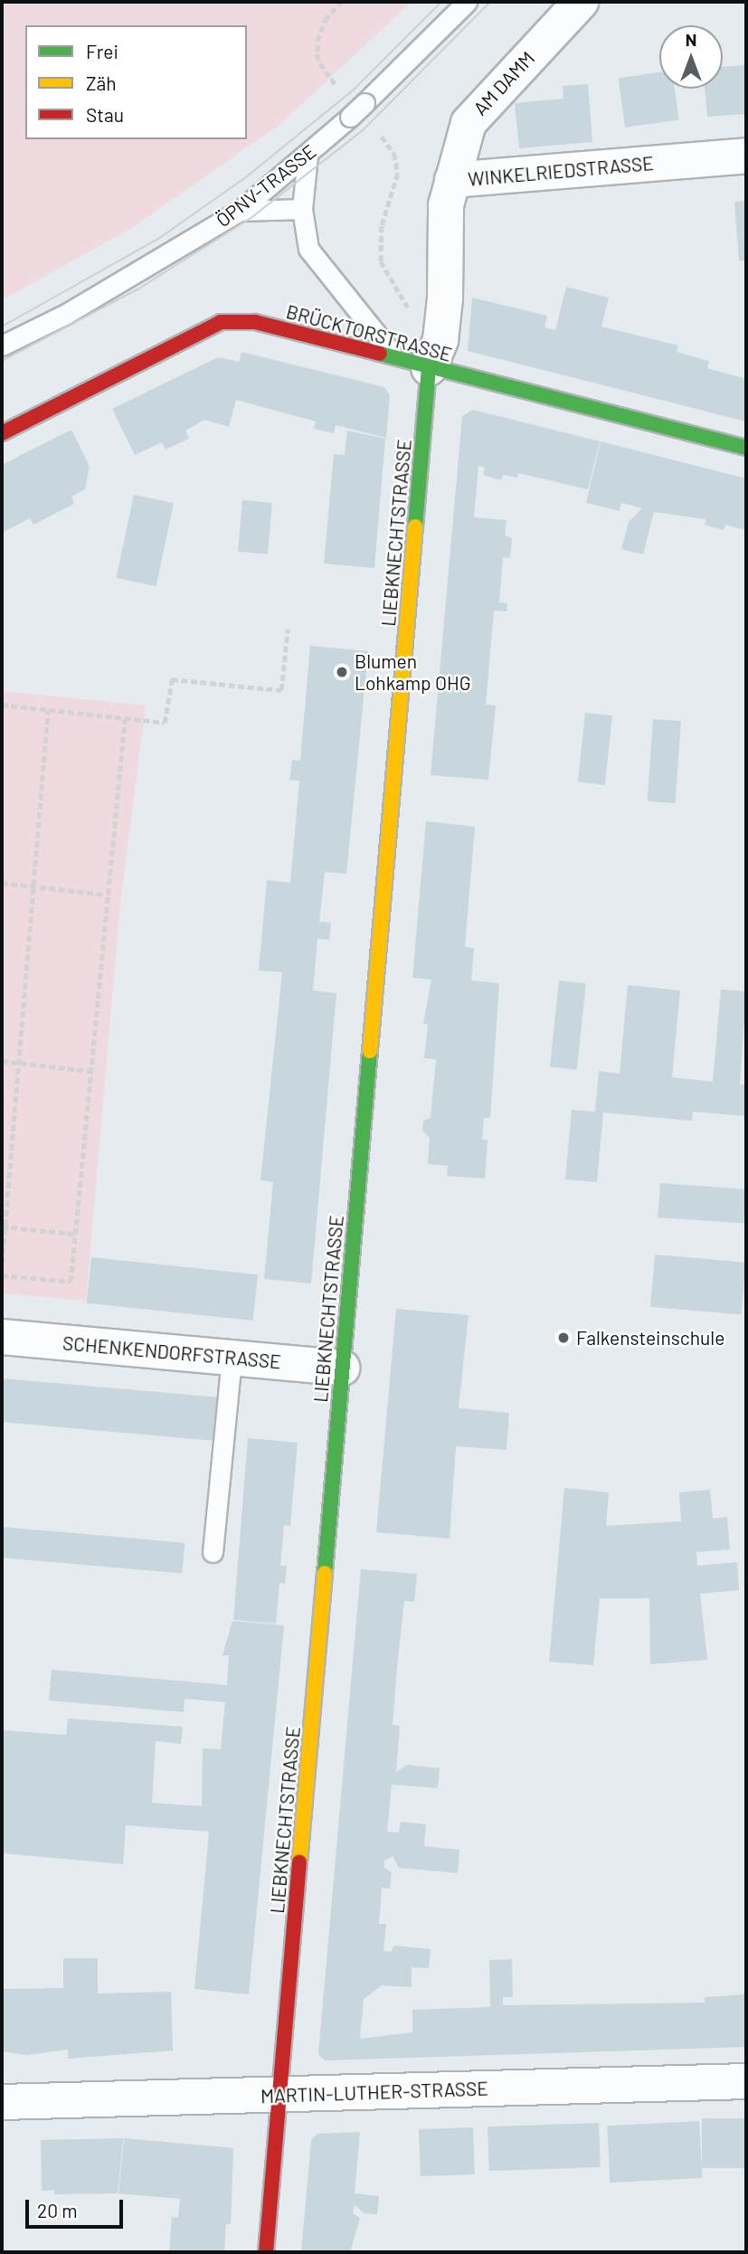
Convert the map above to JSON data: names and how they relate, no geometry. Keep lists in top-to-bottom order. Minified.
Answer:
{"streets":{"street":["AM DAMM","WINKELRIEDSTRASSE","BRÜCKTORSTRASSE","LIEBKNECHTSTRASSE","SCHENKENDORFSTRASSE","MARTIN-LUTHER-STRASSE"],"lane":["ÖPNV-TRASSE"]},"crossings":[["AM DAMM","WINKELRIEDSTRASSE"],["WINKELRIEDSTRASSE","BRÜCKTORSTRASSE"],["WINKELRIEDSTRASSE","LIEBKNECHTSTRASSE"],["BRÜCKTORSTRASSE","LIEBKNECHTSTRASSE"],["LIEBKNECHTSTRASSE","SCHENKENDORFSTRASSE"],["LIEBKNECHTSTRASSE","MARTIN-LUTHER-STRASSE"]],"places":["Blumen Lohkamp OHG","Falkensteinschule"],"legend":["Frei","Zäh","Stau"],"scale_bar":"20 m","north":"top"}
